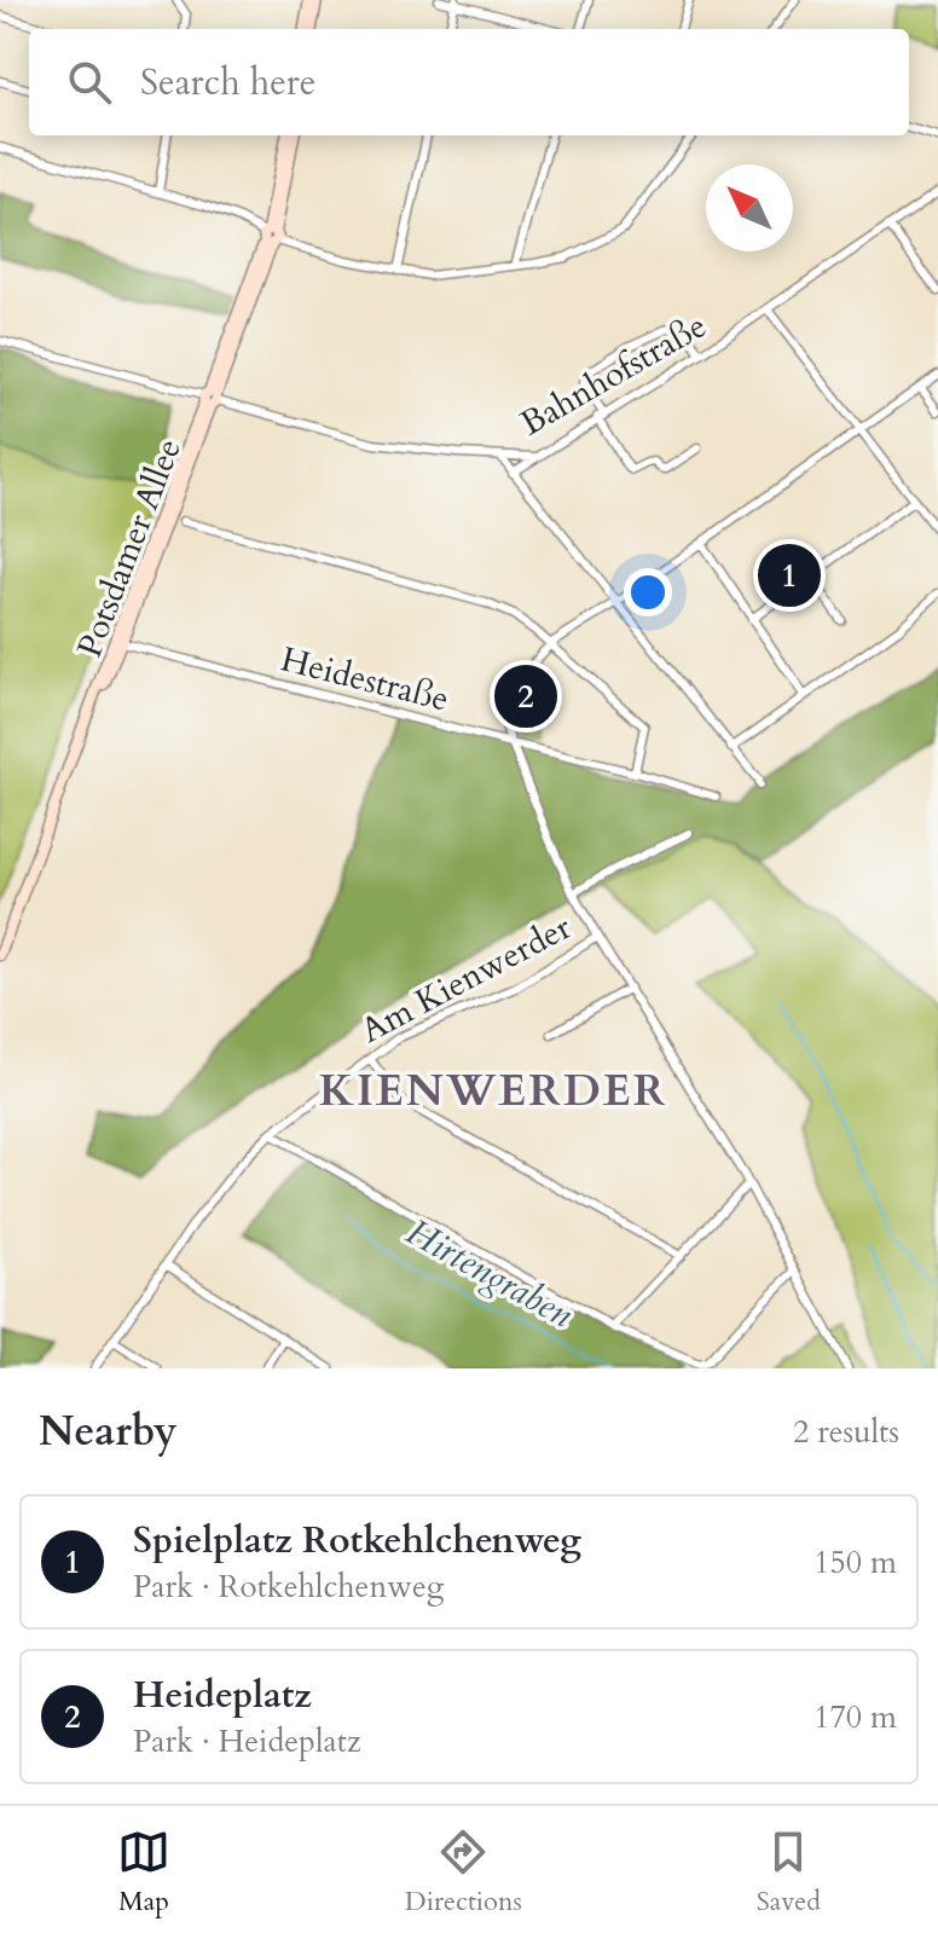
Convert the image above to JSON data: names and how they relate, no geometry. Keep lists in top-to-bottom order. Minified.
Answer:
{"streets":{"street":["Bahnhofstraße","Potsdamer Allee","Heidestraße","Am Kienwerder"]},"crossings":[["Bahnhofstraße","Potsdamer Allee"],["Potsdamer Allee","Heidestraße"]],"districts":["KIENWERDER"],"water":["Hirtengraben"],"north":"top left","page":{"search":"Search here","pins":["1","2"],"heading":["Nearby","2 results"],"list":[{"mark":"1","name":"Spielplatz Rotkehlchenweg","note":"Park · Rotkehlchenweg","value":"150 m"},{"mark":"2","name":"Heideplatz","note":"Park · Heideplatz","value":"170 m"}],"nav":["Map","Directions","Saved"]}}
